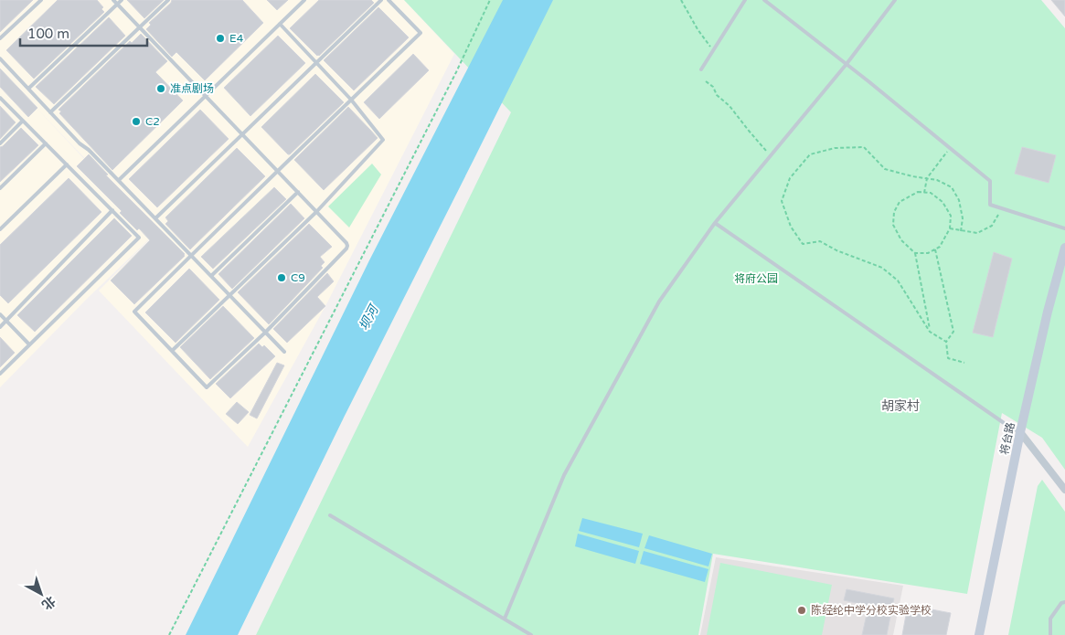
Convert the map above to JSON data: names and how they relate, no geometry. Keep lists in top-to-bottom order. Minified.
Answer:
{"streets":{"main road":["将台路"]},"districts":["胡家村"],"water":["坝河"],"parks":["将府公园"],"places":["E4","准点剧场","C2","C9","陈经纶中学分校实验学校"],"scale_bar":"100 m","north":"bottom right"}
